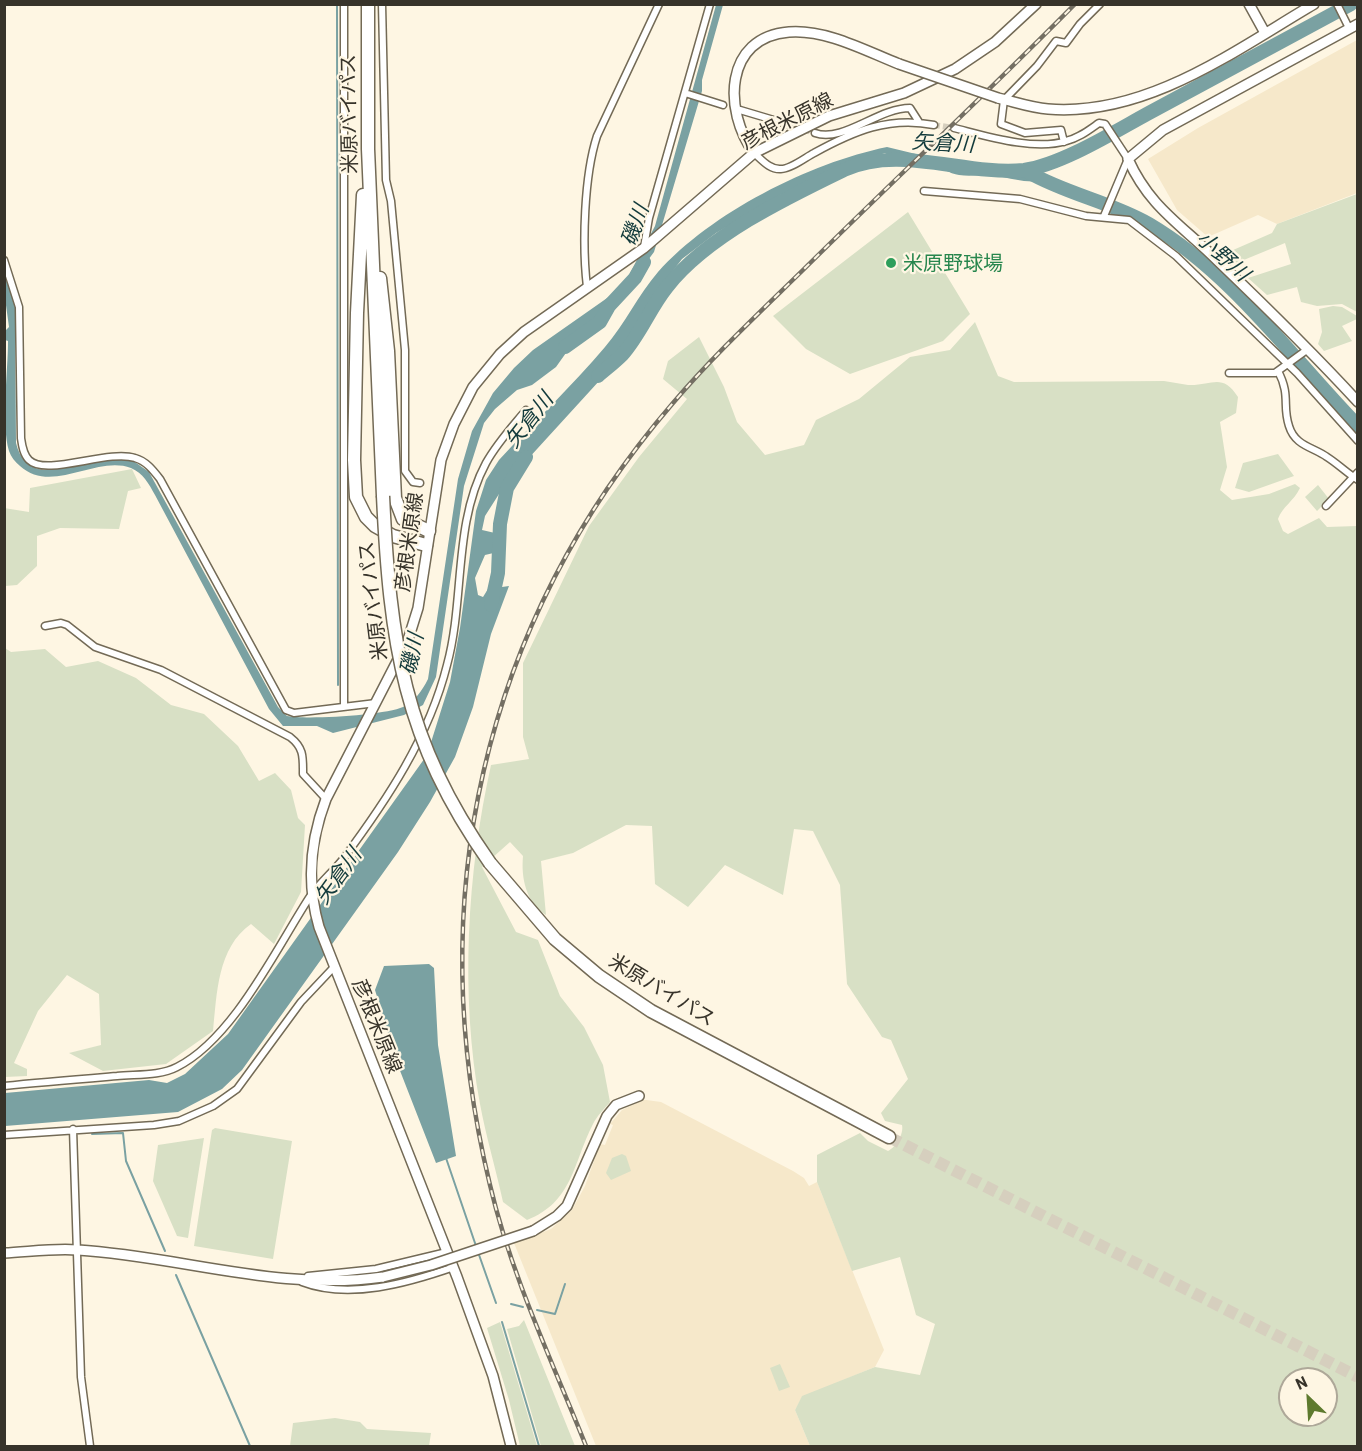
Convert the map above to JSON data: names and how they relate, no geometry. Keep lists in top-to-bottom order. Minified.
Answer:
{"streets":{"highway":["米原バイパス"],"street":["彦根米原線"]},"water":["矢倉川","磯川","小野川"],"places":["米原野球場"],"north":"top left"}
